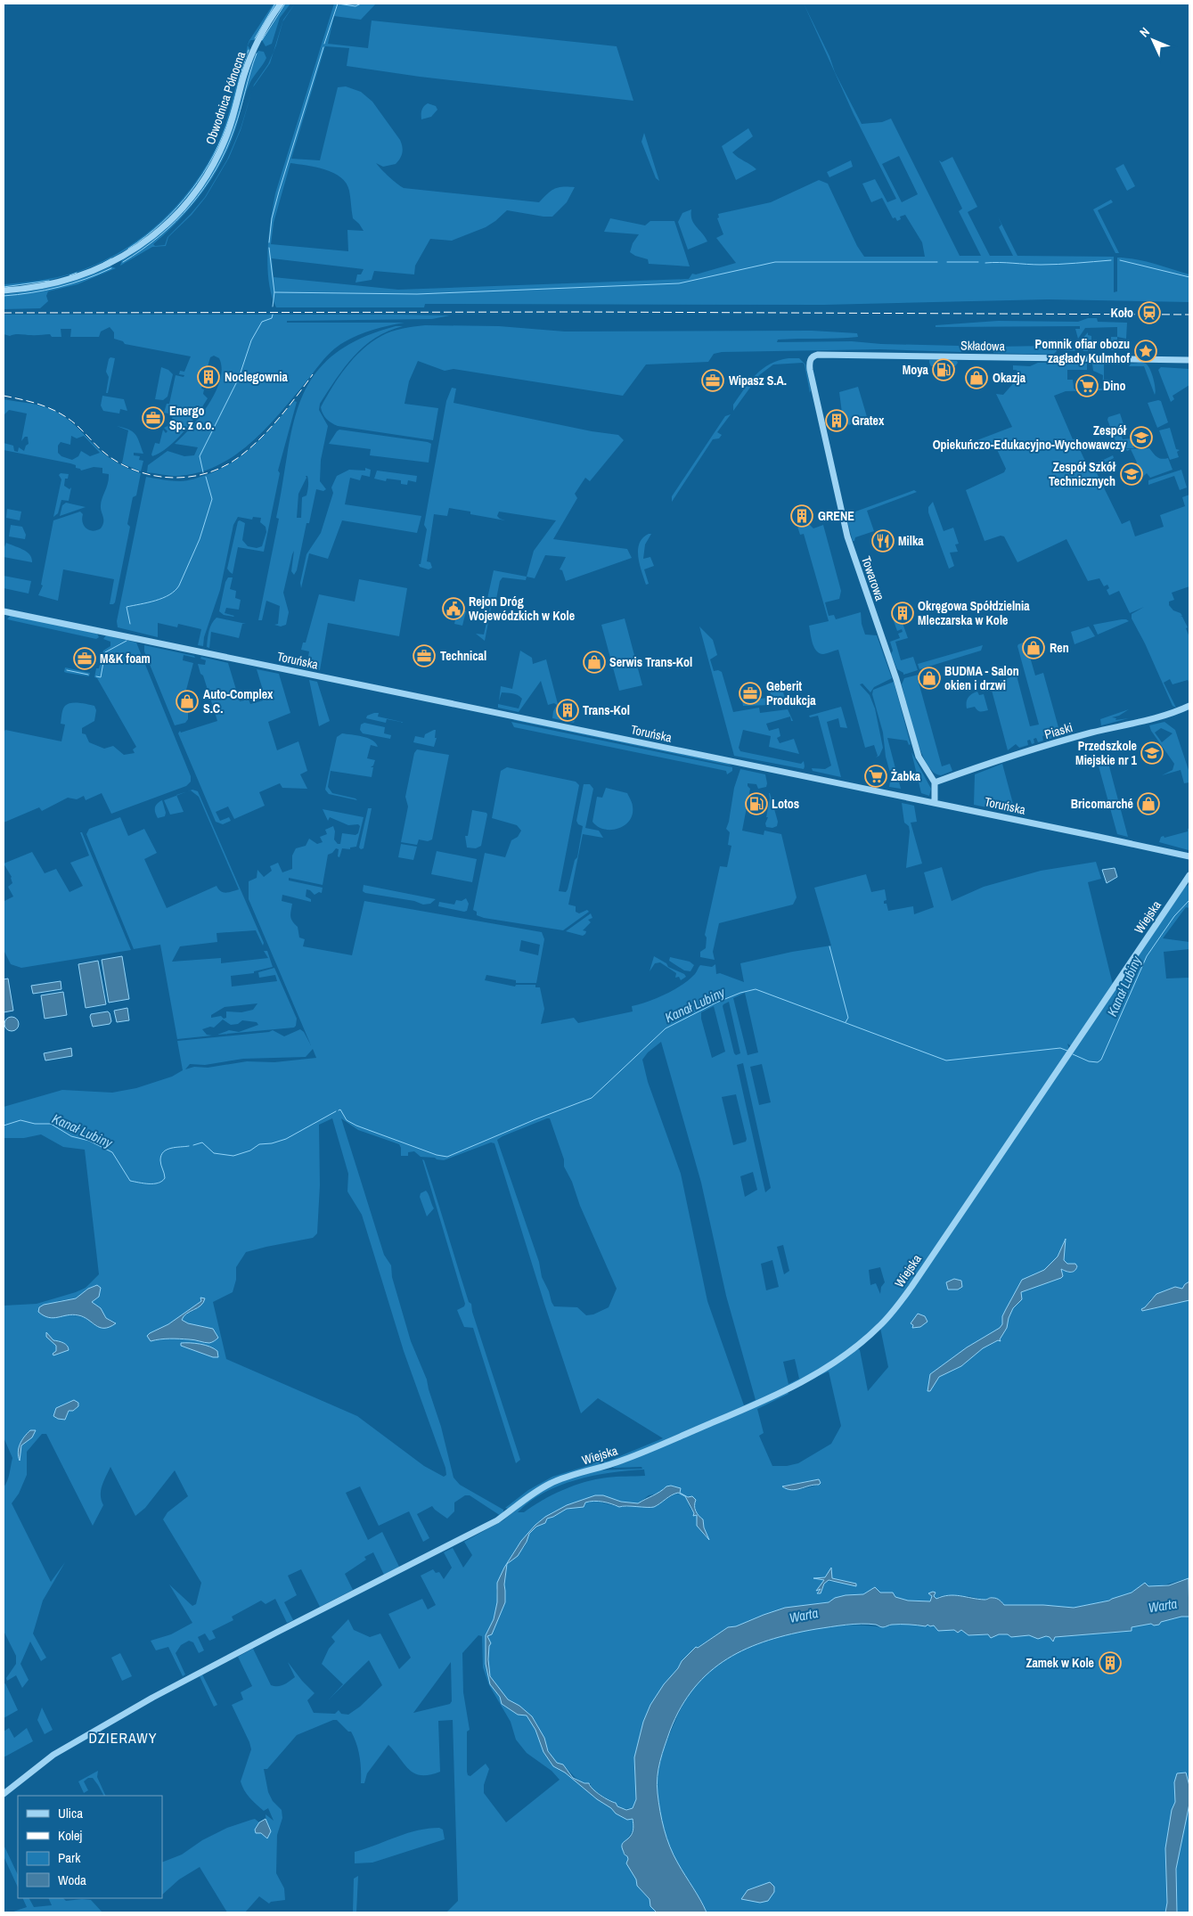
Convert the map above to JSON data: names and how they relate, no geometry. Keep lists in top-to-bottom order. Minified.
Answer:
{"streets":{"street":["Obwodnica Północna","Składowa","Towarowa","Toruńska","Piaski","Wiejska"]},"crossings":[["Składowa","Towarowa"],["Towarowa","Piaski"]],"districts":["DZIERAWY"],"water":["Kanał Lubiny","Warta"],"places":{"station":["Koło"],"place":["Pomnik ofiar obozu zagłady Kulmhof"],"fuel station":["Moya","Lotos"],"building":["Noclegownia","Gratex","GRENE","Okręgowa Spółdzielnia Mleczarska w Kole","Trans-Kol","Zamek w Kole"],"shop":["Okazja","Ren","Serwis Trans-Kol","BUDMA - Salon okien i drzwi","Auto-Complex S.C.","Bricomarché"],"office":["Wipasz S.A.","Energo Sp. z o.o.","Technical","M&K foam","Geberit Produkcja"],"supermarket":["Dino","Żabka"],"school or university":["Zespół Opiekuńczo-Edukacyjno-Wychowawczy","Zespół Szkół Technicznych","Przedszkole Miejskie nr 1"],"restaurant":["Milka"],"public building":["Rejon Dróg Wojewódzkich w Kole"]},"legend":["Ulica","Kolej","Park","Woda"],"north":"top left"}
